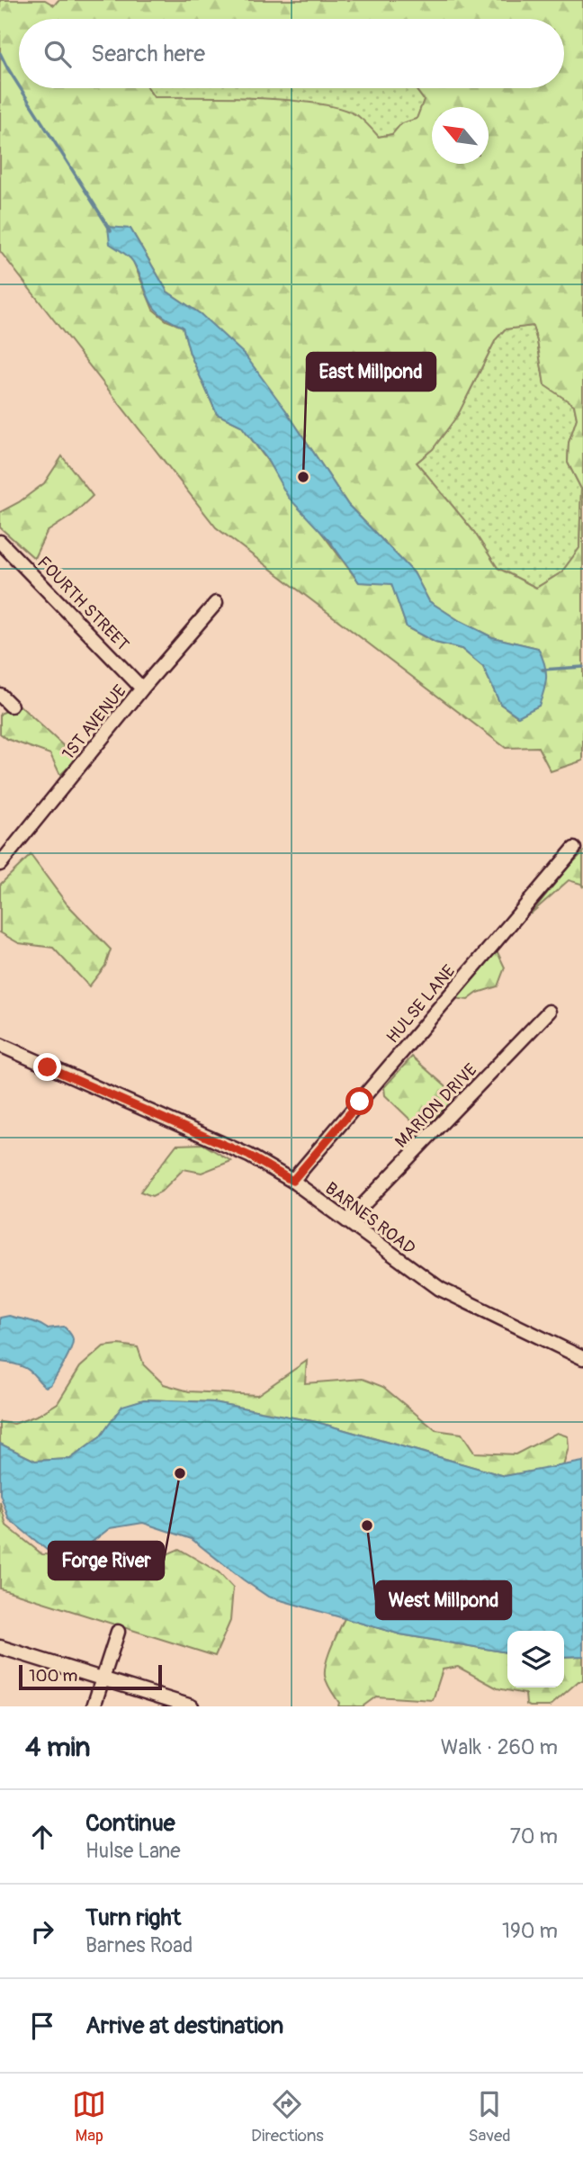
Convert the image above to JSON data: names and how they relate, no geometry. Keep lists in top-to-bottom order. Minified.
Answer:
{"streets":{"street":["FOURTH STREET","1ST AVENUE","HULSE LANE","MARION DRIVE","BARNES ROAD"]},"crossings":[["FOURTH STREET","1ST AVENUE"],["HULSE LANE","BARNES ROAD"],["MARION DRIVE","BARNES ROAD"]],"places":["East Millpond","Forge River","West Millpond"],"scale_bar":"100 m","north":"top left","page":{"search":"Search here","scale":"100 m","heading":["4 min","Walk · 260 m"],"list":[["Continue","Hulse Lane","70 m"],["Turn right","Barnes Road","190 m"],"Arrive at destination"],"nav":["Map","Directions","Saved"]}}
